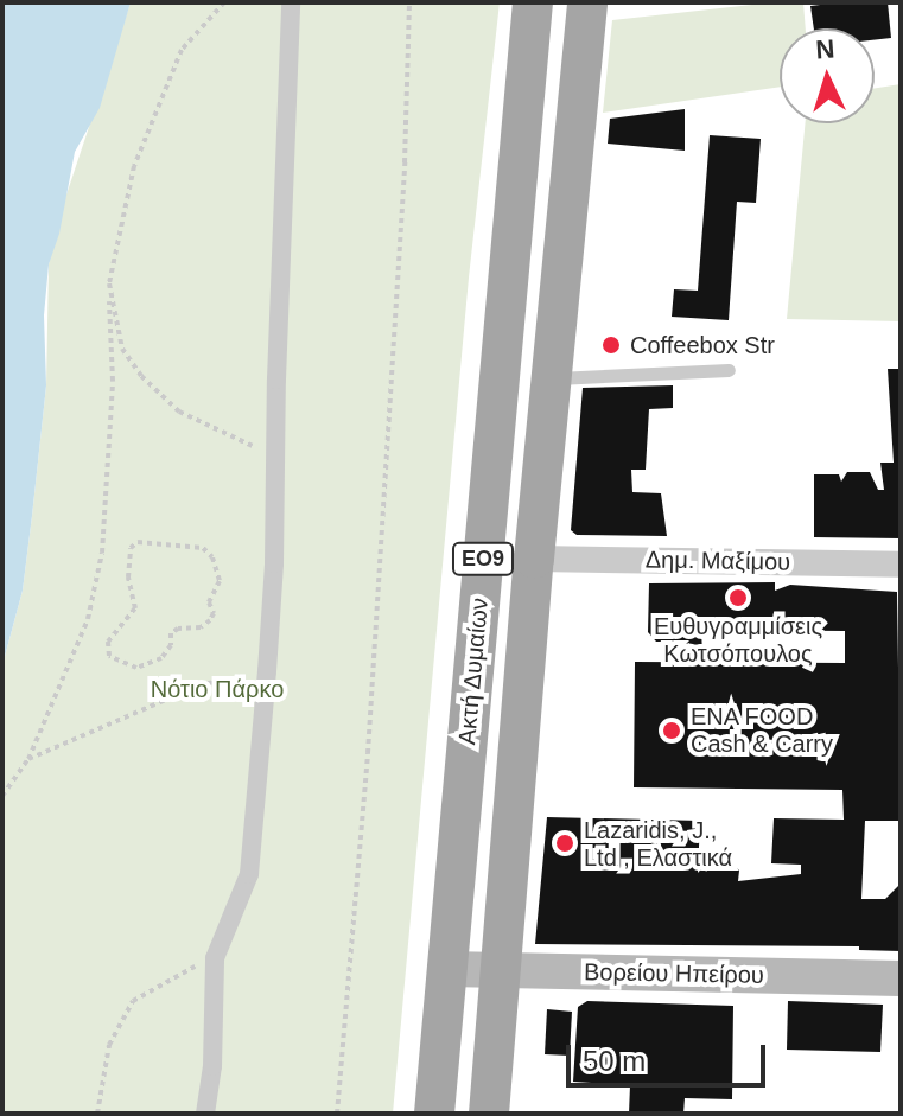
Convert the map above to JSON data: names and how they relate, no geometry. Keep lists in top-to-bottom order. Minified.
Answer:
{"streets":{"main road":["ΕΟ9","Ακτή Δυμαίων","Βορείου Ηπείρου"],"street":["Δημ. Μαξίμου"]},"crossings":[["ΕΟ9","Δημ. Μαξίμου"],["ΕΟ9","Βορείου Ηπείρου"],["Ακτή Δυμαίων","Βορείου Ηπείρου"]],"parks":["Νότιο Πάρκο"],"places":["Coffeebox Str","Ευθυγραμμίσεις Κωτσόπουλος","ENA FOOD Cash & Carry","Lazaridis, J., Ltd , Ελαστικά"],"scale_bar":"50 m","north":"top"}
